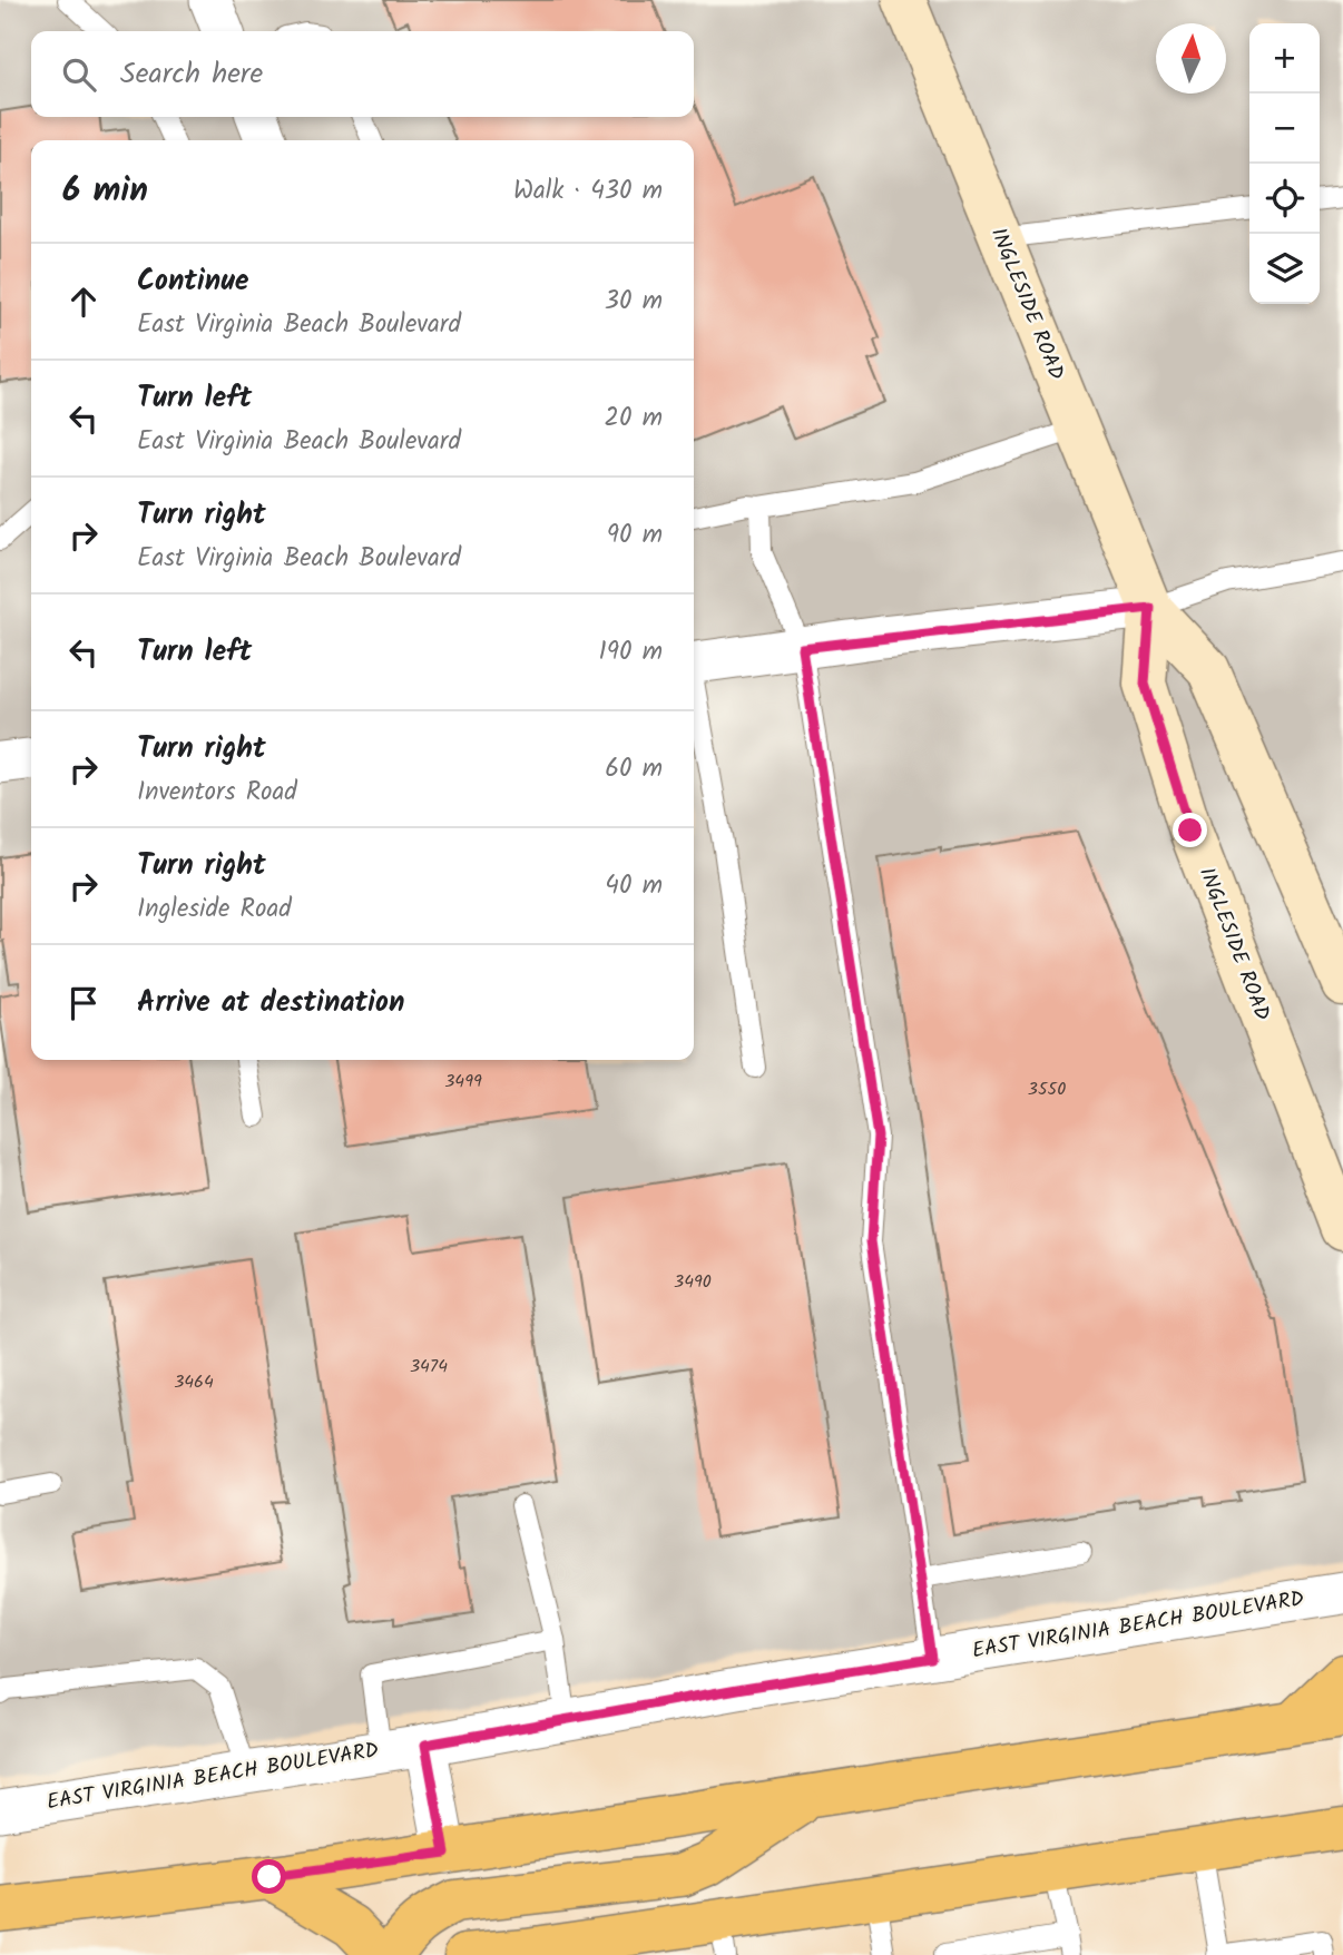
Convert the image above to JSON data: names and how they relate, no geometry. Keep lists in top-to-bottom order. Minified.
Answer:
{"streets":{"street":["INGLESIDE ROAD","EAST VIRGINIA BEACH BOULEVARD"]},"house_numbers":["3499","3550","3490","3474","3464"],"north":"top","page":{"map_buttons":["+","−"],"search":"Search here","heading":["6 min","Walk · 430 m"],"list":[["Continue","East Virginia Beach Boulevard","30 m"],["Turn left","East Virginia Beach Boulevard","20 m"],["Turn right","East Virginia Beach Boulevard","90 m"],["Turn left","190 m"],["Turn right","Inventors Road","60 m"],["Turn right","Ingleside Road","40 m"],"Arrive at destination"]}}
